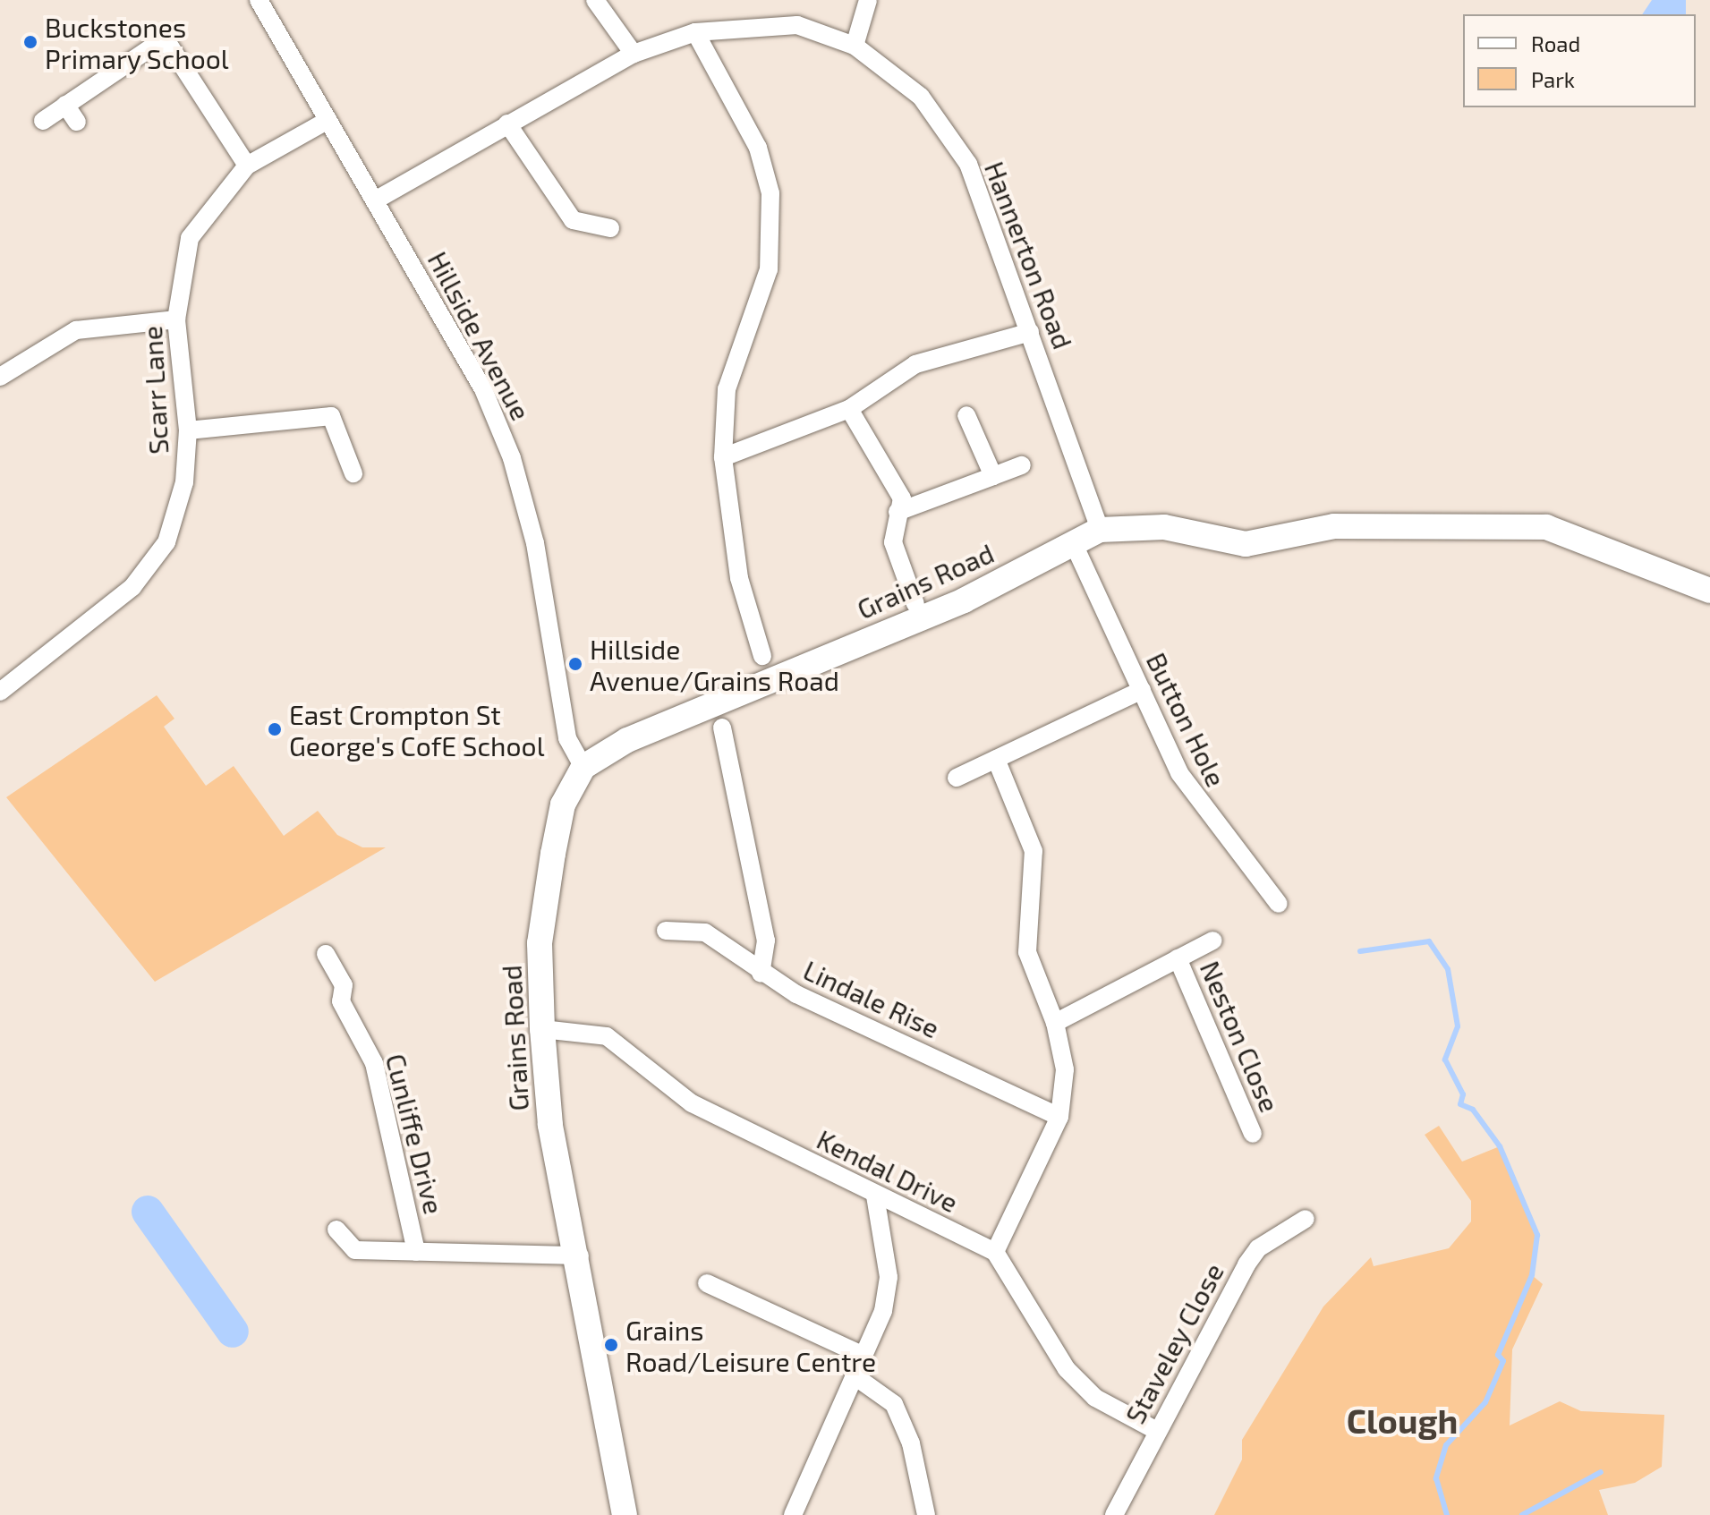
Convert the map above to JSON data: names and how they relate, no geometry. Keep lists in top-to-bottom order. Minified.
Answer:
{"streets":{"street":["Hannerton Road","Hillside Avenue","Scarr Lane","Grains Road","Button Hole","Lindale Rise","Neston Close","Cunliffe Drive","Kendal Drive","Staveley Close"]},"crossings":[["Hannerton Road","Hillside Avenue"],["Hannerton Road","Grains Road"],["Hillside Avenue","Scarr Lane"],["Hillside Avenue","Grains Road"],["Grains Road","Button Hole"],["Grains Road","Kendal Drive"]],"districts":["Clough"],"places":["Buckstones Primary School","Hillside Avenue/Grains Road","East Crompton St George's CofE School","Grains Road/Leisure Centre"],"legend":["Road","Park"]}
